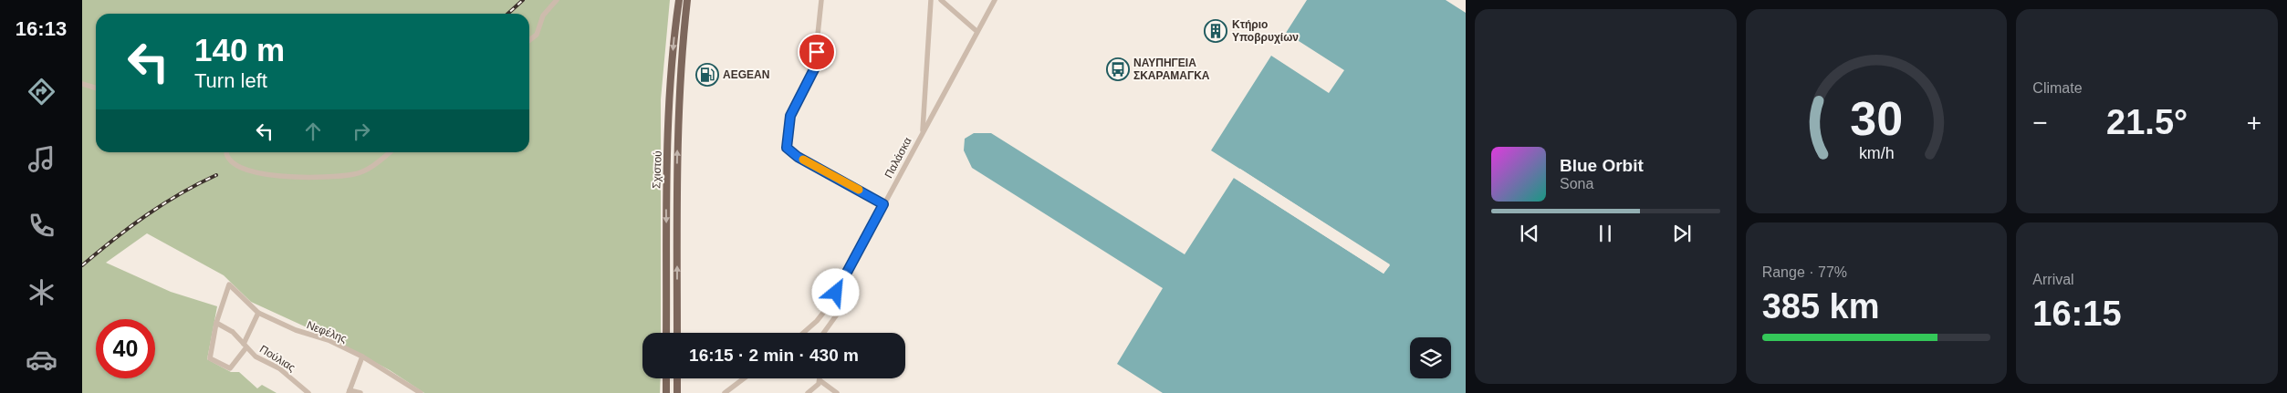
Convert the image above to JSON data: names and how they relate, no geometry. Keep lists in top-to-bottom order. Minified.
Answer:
{"streets":{"main road":["Σχιστού"],"street":["Παλάσκα","Νεφέλης","Πούλιας"]},"crossings":[["Νεφέλης","Πούλιας"]],"places":{"building":["Κτήριο Υποβρυχίων"],"bus stop":["ΝΑΥΠΗΓΕΙΑ ΣΚΑΡΑΜΑΓΚΑ"],"fuel station":["AEGEAN"]},"page":{"tabs":"16:13","tile":["Climate",["Range · 77%","385 km"],["Arrival","16:15"]],"turn":["140 m","Turn left"],"heat":["−","21.5°","+"],"song":["Blue Orbit","Sona"],"limit":"40","trip":"16:15 · 2 min · 430 m","gauge":["30","km/h"]}}
